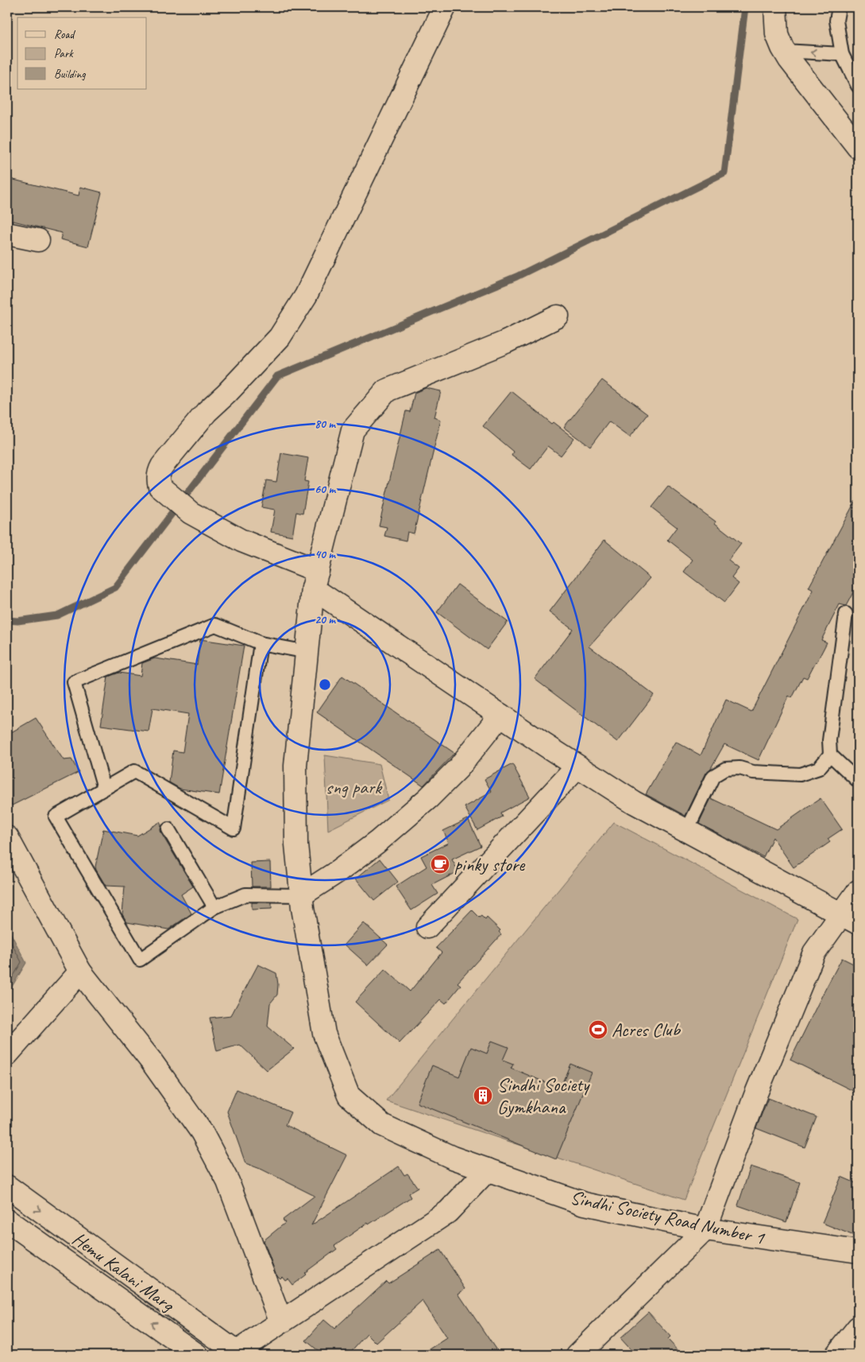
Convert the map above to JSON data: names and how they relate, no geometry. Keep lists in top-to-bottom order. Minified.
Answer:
{"streets":{"street":["Sindhi Society Road Number 1","Hemu Kalani Marg"]},"parks":["sng park"],"places":{"cafe":["pinky store"],"sports":["Acres Club"],"building":["Sindhi Society Gymkhana"]},"legend":["Road","Park","Building"],"rings":["80 m","60 m","40 m","20 m"]}
